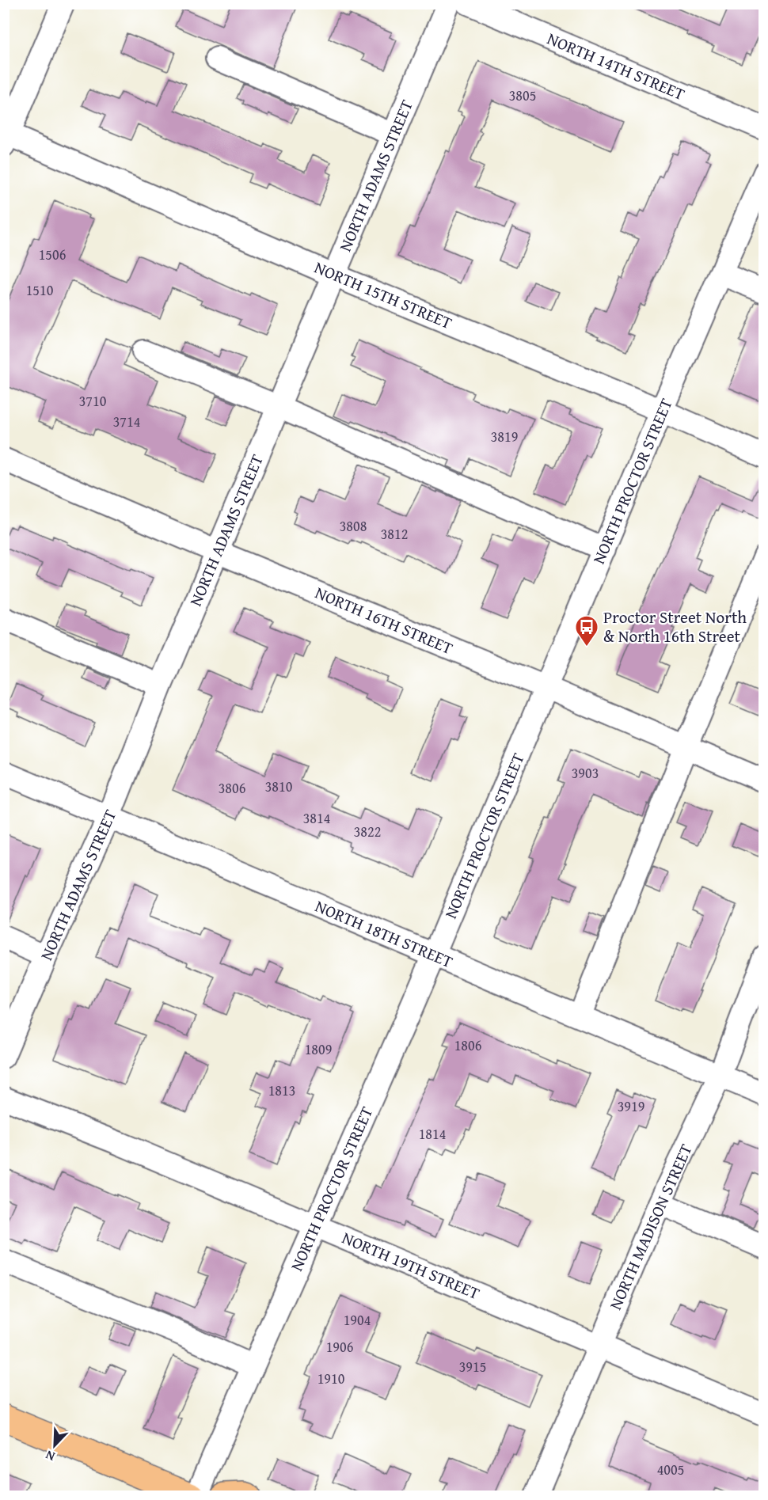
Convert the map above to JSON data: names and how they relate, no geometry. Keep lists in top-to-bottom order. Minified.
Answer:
{"streets":{"street":["NORTH 14TH STREET","NORTH ADAMS STREET","NORTH 15TH STREET","NORTH PROCTOR STREET","NORTH 16TH STREET","NORTH 18TH STREET","NORTH MADISON STREET","NORTH 19TH STREET"]},"crossings":[["NORTH ADAMS STREET","NORTH 15TH STREET"],["NORTH ADAMS STREET","NORTH 16TH STREET"],["NORTH ADAMS STREET","NORTH 18TH STREET"],["NORTH 15TH STREET","NORTH PROCTOR STREET"],["NORTH PROCTOR STREET","NORTH 16TH STREET"],["NORTH PROCTOR STREET","NORTH 18TH STREET"],["NORTH PROCTOR STREET","NORTH 19TH STREET"],["NORTH 18TH STREET","NORTH MADISON STREET"],["NORTH MADISON STREET","NORTH 19TH STREET"]],"places":{"bus stop":["Proctor Street North & North 16th Street"]},"house_numbers":["3805","1506","1510","3710","3714","3819","3808","3812","3903","3810","3806","3814","3822","1806","1809","1813","3919","1814","1904","1906","3915","1910","4005"],"north":"bottom left"}
